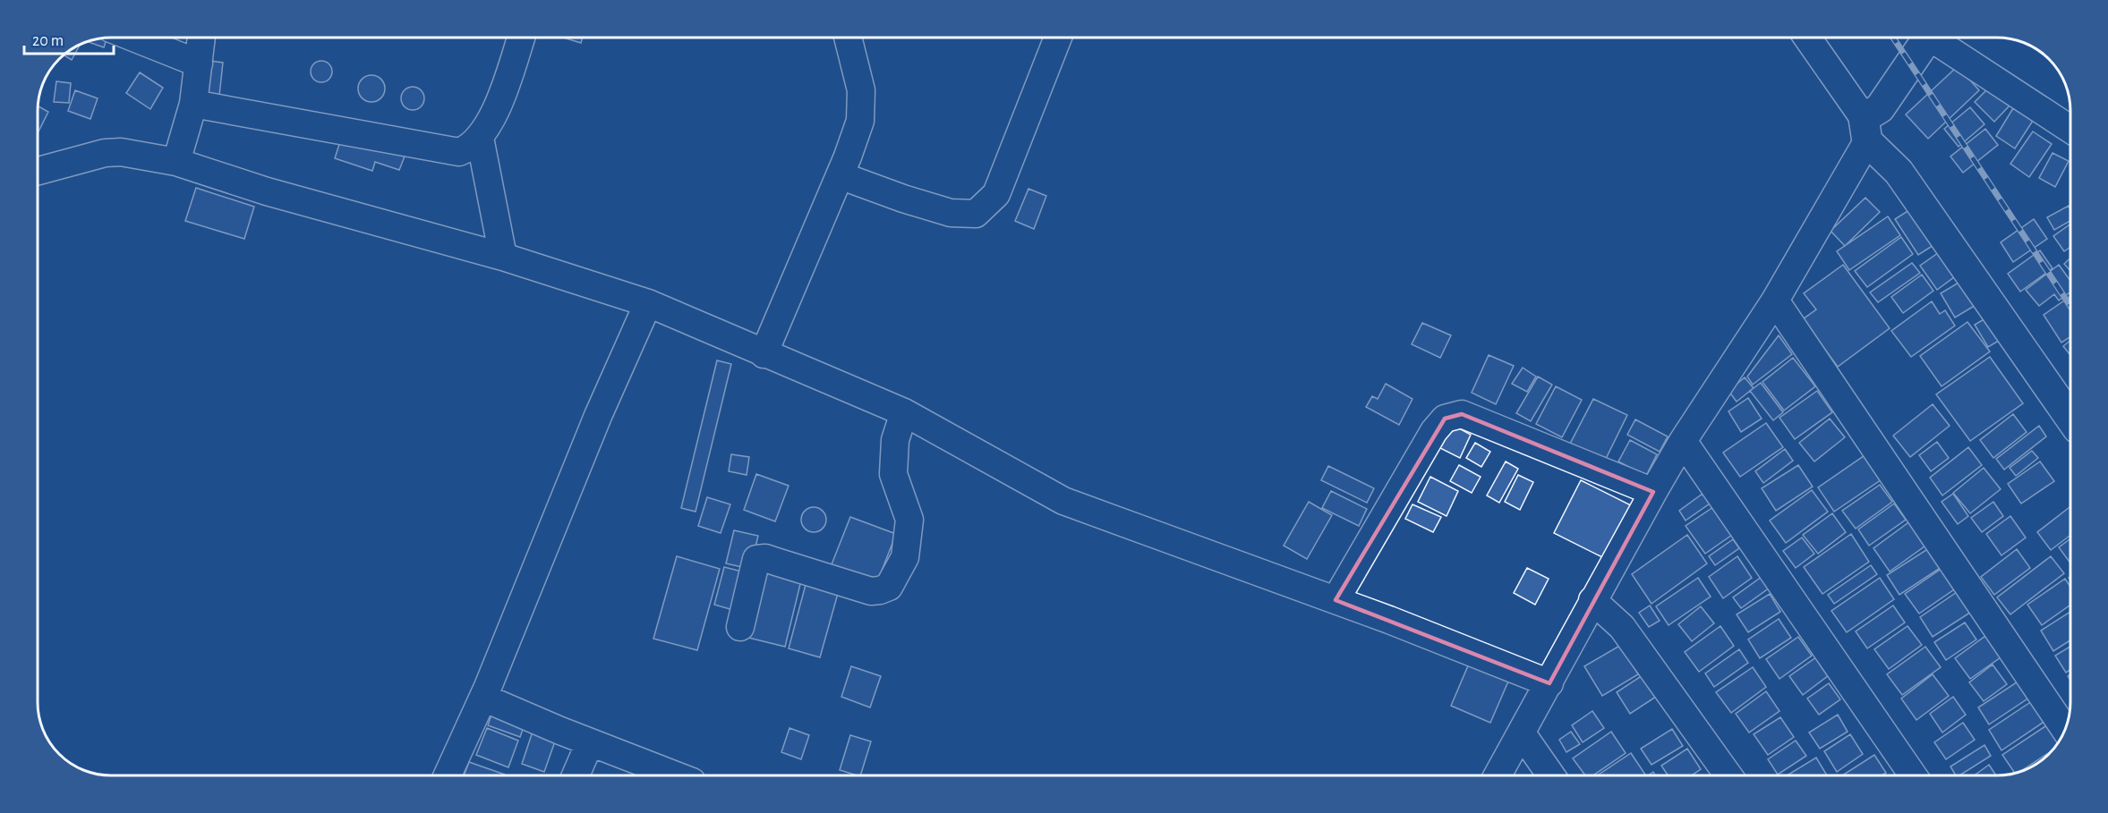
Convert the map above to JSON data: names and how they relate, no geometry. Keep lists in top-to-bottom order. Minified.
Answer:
{"scale_bar":"20 m"}
